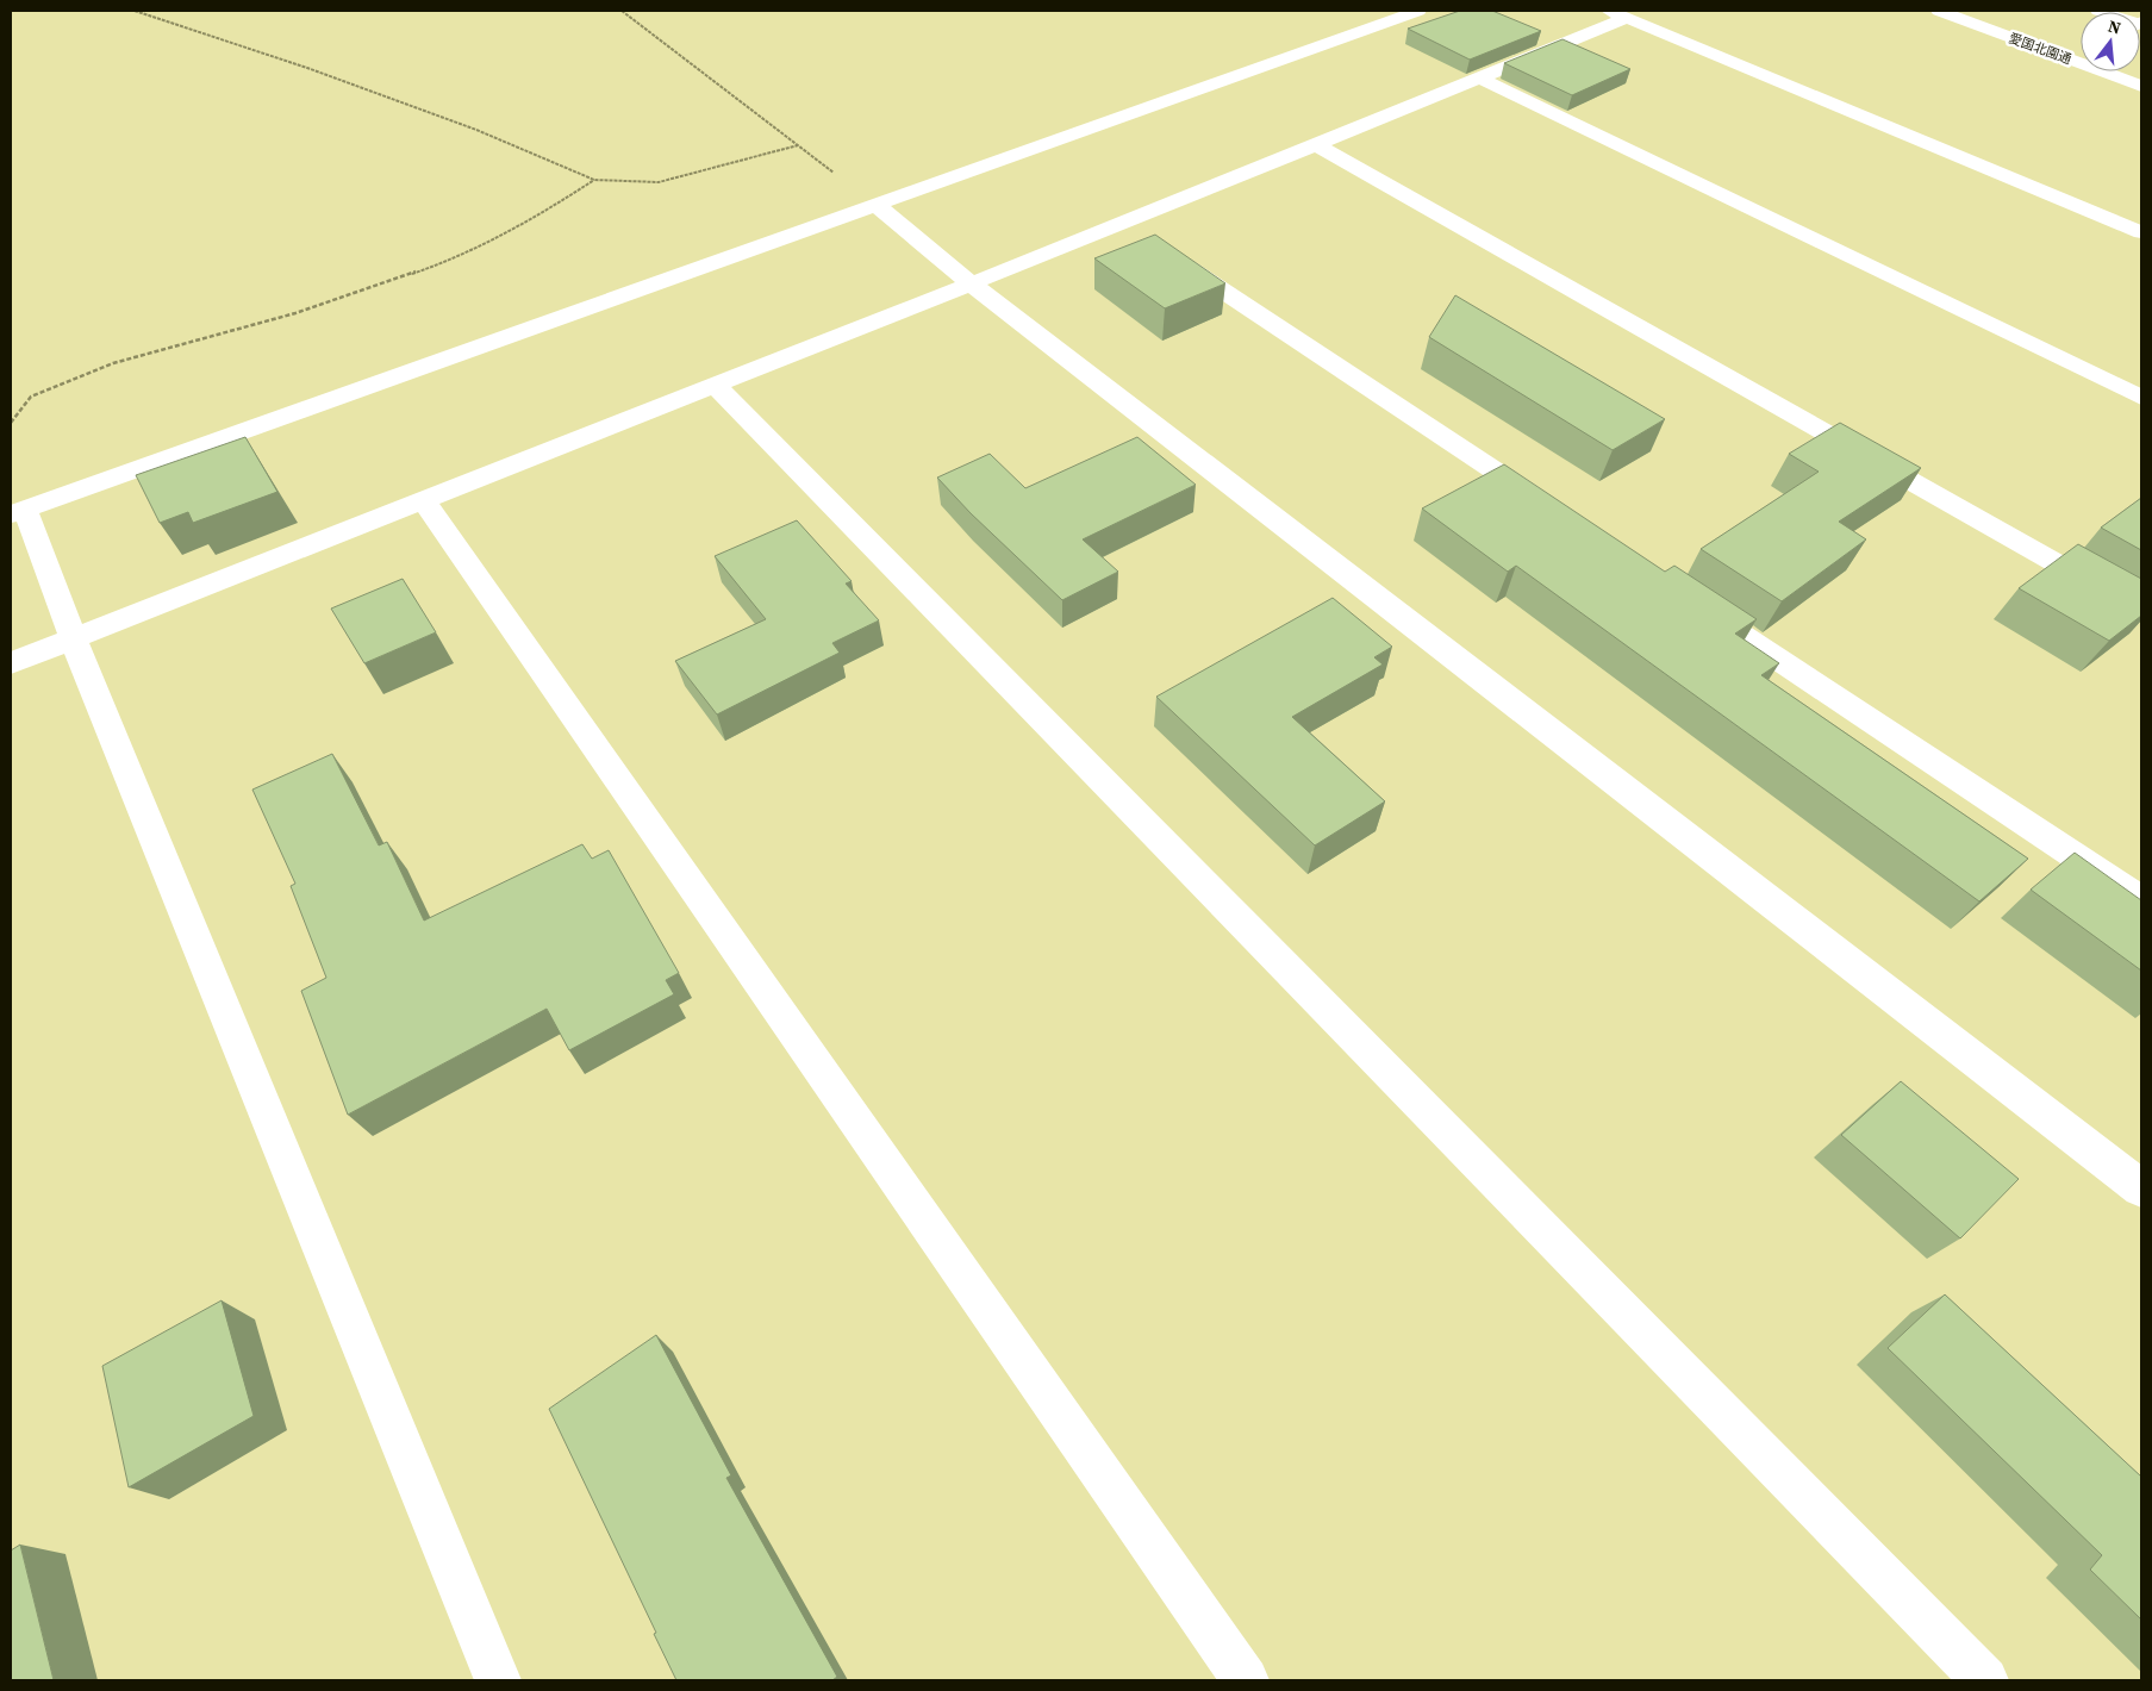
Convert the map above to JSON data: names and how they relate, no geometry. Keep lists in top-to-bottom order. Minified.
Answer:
{"streets":{"street":["愛国北園通"]},"north":"top"}
